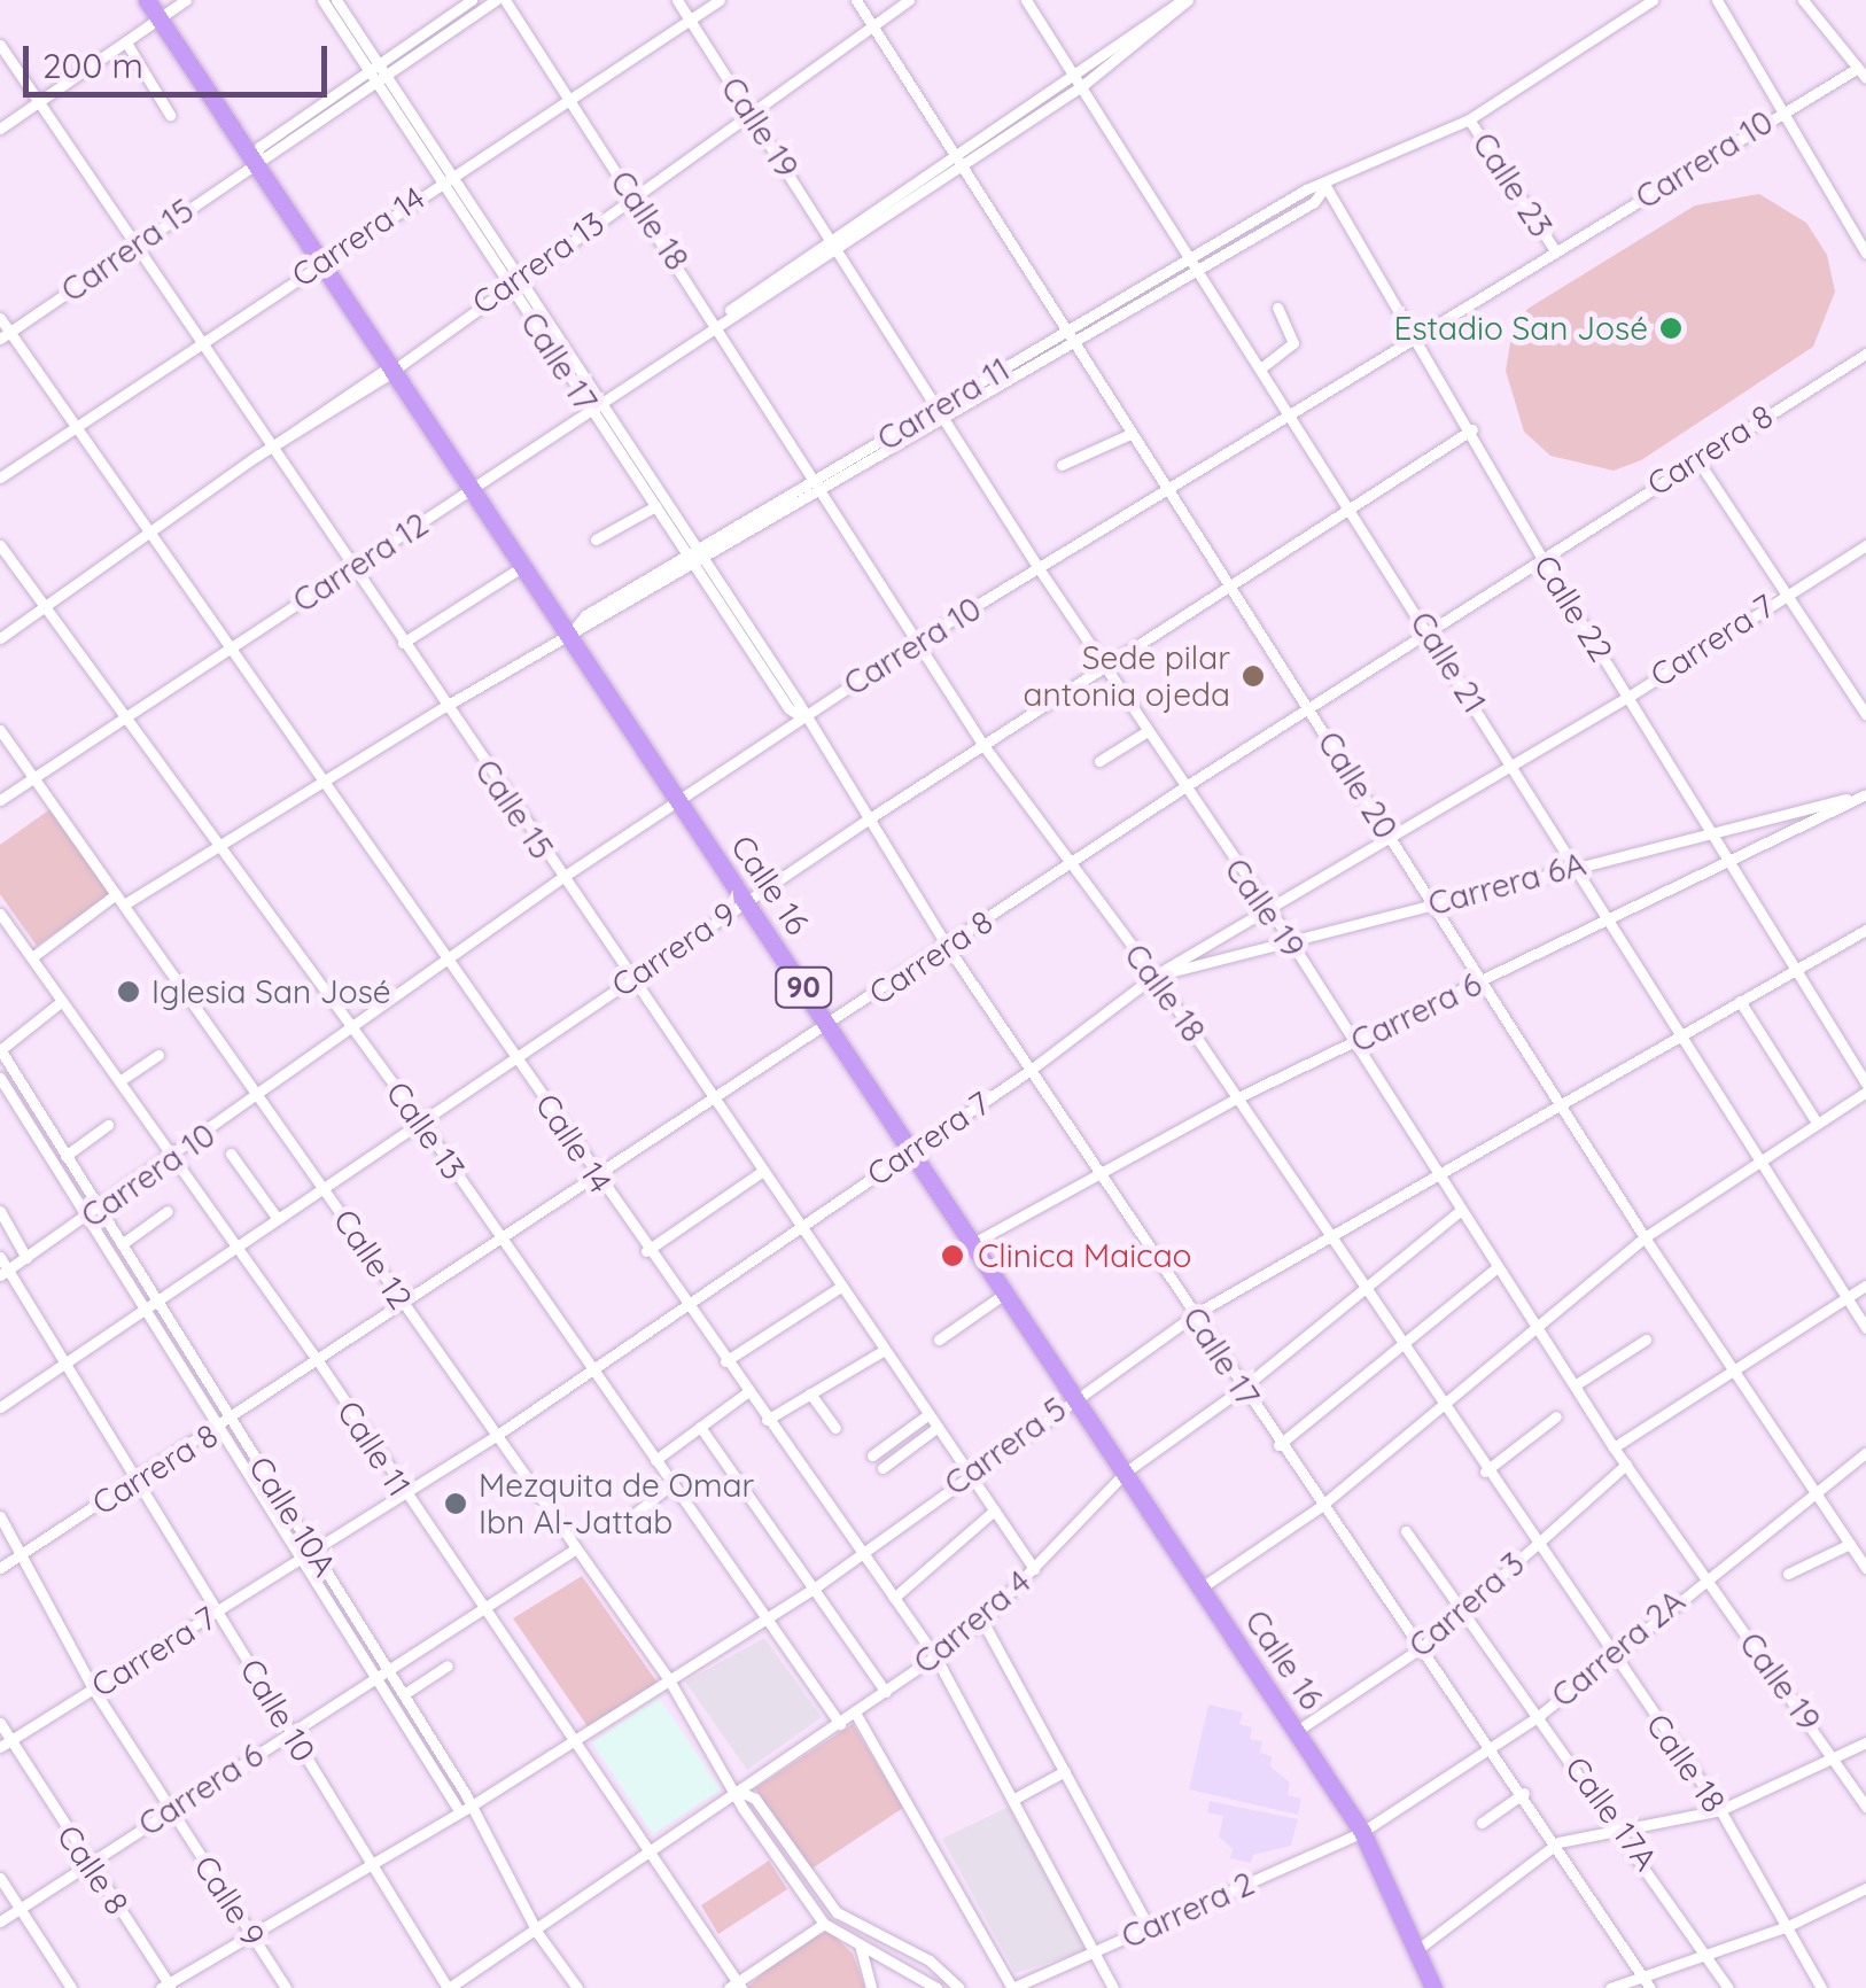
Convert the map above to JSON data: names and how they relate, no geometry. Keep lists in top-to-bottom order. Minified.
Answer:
{"streets":{"highway":["Calle 16","90"],"street":["Calle 19","Carrera 10","Calle 23","Calle 18","Carrera 14","Carrera 15","Carrera 13","Calle 17","Carrera 11","Carrera 8","Carrera 12","Calle 22","Carrera 7","Calle 21","Calle 20","Calle 15","Carrera 6A","Carrera 9","Carrera 6","Calle 13","Calle 14","Calle 12","Carrera 5","Calle 11","Calle 10A","Carrera 3","Carrera 4","Carrera 2A","Calle 10","Calle 17A","Calle 8","Calle 9","Carrera 2"]},"crossings":[["Calle 19","Carrera 10"],["Calle 19","Carrera 14"],["Calle 19","Carrera 13"],["Calle 19","Carrera 11"],["Calle 19","Carrera 8"],["Calle 19","Carrera 12"],["Calle 19","Carrera 7"],["Calle 19","Carrera 6A"],["Calle 19","Carrera 9"],["Calle 19","Carrera 6"],["Calle 19","Carrera 5"],["Calle 19","Carrera 3"],["Calle 19","Carrera 4"],["Calle 19","Carrera 2A"],["Carrera 10","Calle 23"],["Carrera 10","Calle 18"],["Carrera 10","Calle 17"],["Carrera 10","Calle 22"],["Carrera 10","Calle 21"],["Carrera 10","Calle 20"],["Carrera 10","Calle 15"],["Carrera 10","Calle 16"],["Carrera 10","Calle 13"],["Carrera 10","Calle 14"],["Carrera 10","Calle 12"],["Carrera 10","Calle 11"],["Carrera 10","Calle 10A"],["Carrera 10","Calle 10"],["Calle 23","Carrera 11"],["Calle 18","Carrera 14"],["Calle 18","Carrera 13"],["Calle 18","Carrera 11"],["Calle 18","Carrera 8"],["Calle 18","Carrera 12"],["Calle 18","Carrera 7"],["Calle 18","Carrera 6A"],["Calle 18","Carrera 9"],["Calle 18","Carrera 6"],["Calle 18","Carrera 5"],["Calle 18","Carrera 3"],["Calle 18","Carrera 4"],["Calle 18","Carrera 2A"],["Carrera 14","Calle 17"],["Carrera 14","Calle 15"],["Carrera 14","Calle 16"],["Carrera 14","Calle 14"],["Carrera 15","Calle 17"],["Carrera 15","Calle 15"],["Carrera 15","Calle 16"],["Carrera 15","Calle 14"],["Carrera 13","Calle 17"],["Carrera 13","Calle 20"],["Carrera 13","Calle 15"],["Carrera 13","Calle 16"],["Carrera 13","Calle 13"],["Carrera 13","Calle 14"],["Calle 17","Carrera 11"],["Calle 17","Carrera 8"],["Calle 17","Carrera 12"],["Calle 17","Carrera 7"],["Calle 17","Carrera 9"],["Calle 17","Carrera 6"],["Calle 17","Carrera 5"],["Calle 17","Carrera 3"],["Calle 17","Carrera 4"],["Calle 17","Carrera 2A"],["Carrera 11","Calle 22"],["Carrera 11","Calle 21"],["Carrera 11","Calle 20"],["Carrera 11","Calle 15"],["Carrera 11","Calle 16"],["Carrera 11","Calle 13"],["Carrera 11","Calle 14"],["Carrera 11","Calle 12"],["Carrera 11","Calle 11"],["Carrera 8","Calle 22"],["Carrera 8","Calle 21"],["Carrera 8","Calle 20"],["Carrera 8","Calle 15"],["Carrera 8","Calle 16"],["Carrera 8","Calle 13"],["Carrera 8","Calle 14"],["Carrera 8","Calle 12"],["Carrera 8","Calle 11"],["Carrera 8","Calle 10A"],["Carrera 8","Calle 10"],["Carrera 8","Calle 9"],["Carrera 12","Calle 21"],["Carrera 12","Calle 20"],["Carrera 12","Calle 15"],["Carrera 12","Calle 16"],["Carrera 12","Calle 13"],["Carrera 12","Calle 14"],["Carrera 12","Calle 12"],["Calle 22","Carrera 7"],["Calle 22","Carrera 6A"],["Calle 22","Carrera 9"],["Calle 22","Carrera 6"],["Calle 22","Carrera 5"],["Carrera 7","Calle 21"],["Carrera 7","Calle 20"],["Carrera 7","Calle 15"],["Carrera 7","Carrera 6A"],["Carrera 7","Calle 16"],["Carrera 7","Calle 13"],["Carrera 7","Calle 14"],["Carrera 7","Calle 12"],["Carrera 7","Calle 11"],["Carrera 7","Calle 10A"],["Carrera 7","Calle 10"],["Carrera 7","Calle 8"],["Carrera 7","Calle 9"],["Calle 21","Carrera 6A"],["Calle 21","Carrera 9"],["Calle 21","Carrera 6"],["Calle 21","Carrera 5"],["Calle 20","Carrera 6A"],["Calle 20","Carrera 9"],["Calle 20","Carrera 6"],["Calle 20","Carrera 5"],["Calle 20","Carrera 2A"],["Calle 15","Carrera 9"],["Calle 15","Carrera 5"],["Calle 15","Carrera 4"],["Carrera 6A","Carrera 6"],["Calle 16","Carrera 9"],["Calle 16","Carrera 6"],["Calle 16","Carrera 5"],["Calle 16","Carrera 3"],["Calle 16","Carrera 4"],["Calle 16","Carrera 2A"],["Calle 16","Carrera 2"],["Carrera 9","Calle 13"],["Carrera 9","Calle 14"],["Carrera 9","Calle 12"],["Carrera 9","Calle 11"],["Carrera 9","Calle 10A"],["Carrera 9","Calle 10"],["Carrera 6","Calle 12"],["Carrera 6","Calle 11"],["Carrera 6","Calle 10A"],["Carrera 6","Calle 10"],["Carrera 6","Calle 8"],["Carrera 6","Calle 9"],["Calle 13","Carrera 5"],["Calle 13","Carrera 4"],["Calle 14","Carrera 5"],["Calle 14","Carrera 4"],["Calle 14","Carrera 2"],["Calle 12","Carrera 5"],["Calle 12","Carrera 4"],["Carrera 5","Calle 11"],["Carrera 5","Calle 10A"],["Carrera 5","Calle 10"],["Carrera 5","Calle 8"],["Carrera 5","Calle 9"],["Calle 11","Carrera 4"],["Calle 10A","Carrera 4"],["Carrera 3","Calle 17A"],["Carrera 4","Calle 10"],["Carrera 2A","Calle 17A"],["Carrera 2A","Carrera 2"]],"places":["Estadio San José","Sede pilar antonia ojeda","Iglesia San José","Clinica Maicao","Mezquita de Omar Ibn Al-Jattab"],"scale_bar":"200 m"}
